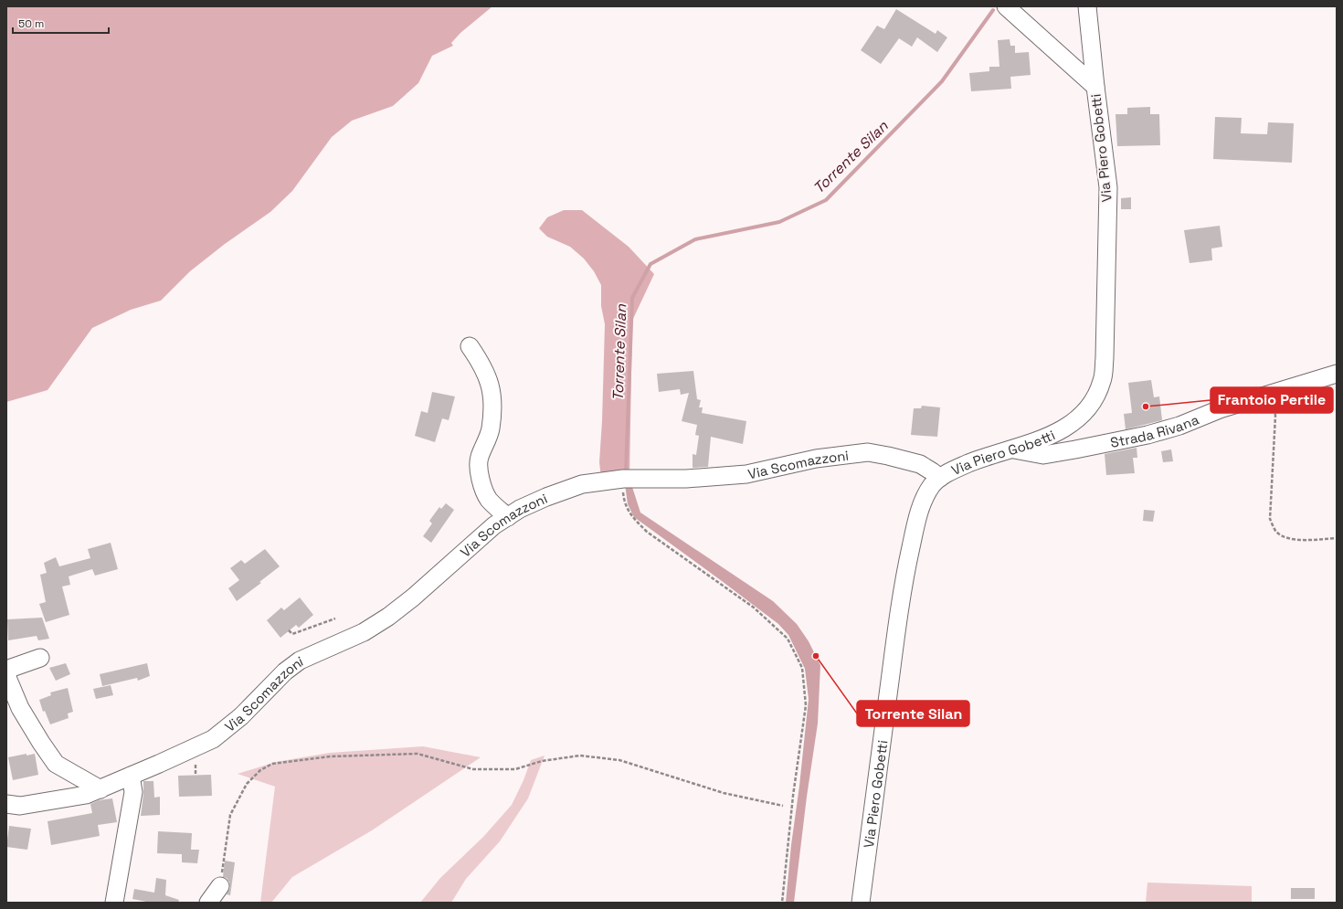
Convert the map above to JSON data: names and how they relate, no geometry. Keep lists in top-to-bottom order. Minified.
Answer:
{"streets":{"street":["Via Piero Gobetti","Strada Rivana","Via Scomazzoni"]},"crossings":[["Via Piero Gobetti","Strada Rivana"],["Via Piero Gobetti","Via Scomazzoni"]],"water":["Torrente Silan"],"places":["Frantoio Pertile","Torrente Silan"],"scale_bar":"50 m"}
